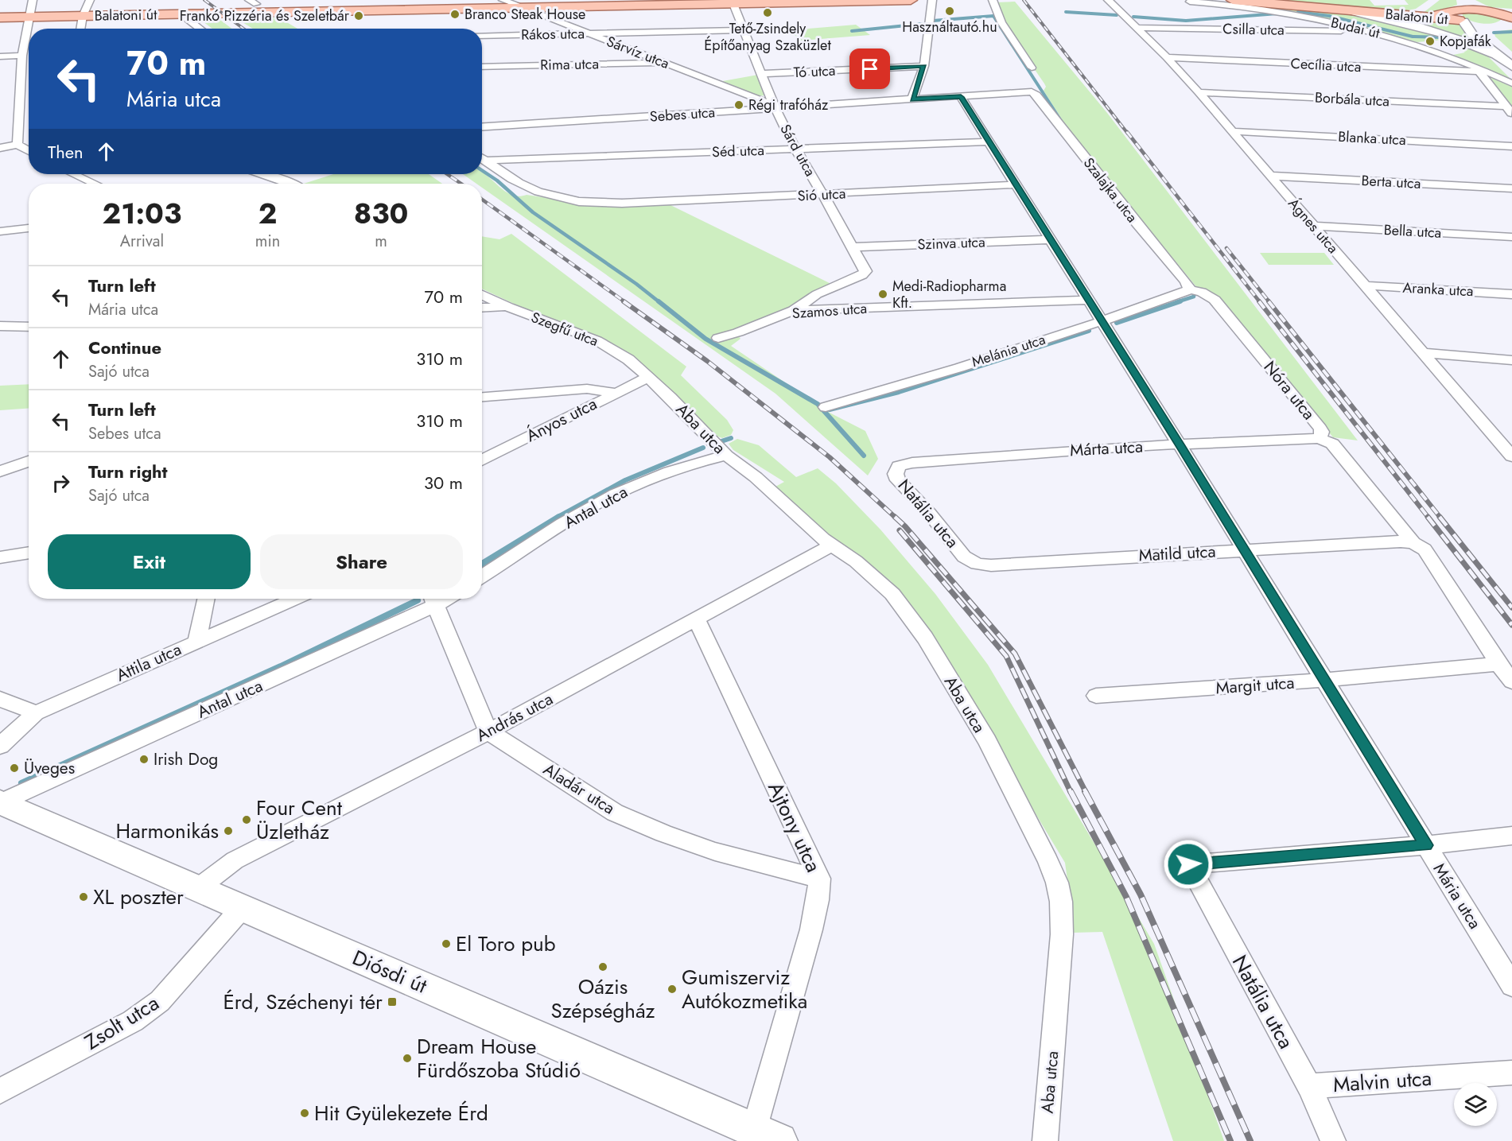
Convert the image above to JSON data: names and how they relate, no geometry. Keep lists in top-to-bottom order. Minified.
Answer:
{"streets":{"main road":["Balatoni út","Diósdi út"],"street":["Budai út","Csilla utca","Rákos utca","Sárvíz utca","Rima utca","Cecília utca","Tó utca","Borbála utca","Sebes utca","Blanka utca","Sárd utca","Séd utca","Berta utca","Szalajka utca","Sió utca","Ágnes utca","Bella utca","Szinva utca","Aranka utca","Szamos utca","Szegfű utca","Melánia utca","Nóra utca","Ányos utca","Aba utca","Márta utca","Antal utca","Natália utca","Matild utca","Attila utca","Margit utca","András utca","Aladár utca","Ajtony utca","Mária utca","Zsolt utca","Malvin utca"]},"crossings":[["Balatoni út","Sárvíz utca"],["Balatoni út","Sárd utca"],["Budai út","Csilla utca"],["Budai út","Cecília utca"],["Csilla utca","Ágnes utca"],["Rákos utca","Sárvíz utca"],["Rákos utca","Sárd utca"],["Sárvíz utca","Rima utca"],["Sárvíz utca","Sebes utca"],["Sárvíz utca","Sárd utca"],["Cecília utca","Ágnes utca"],["Tó utca","Sárd utca"],["Borbála utca","Ágnes utca"],["Sebes utca","Sárd utca"],["Sebes utca","Szalajka utca"],["Sebes utca","Mária utca"],["Blanka utca","Ágnes utca"],["Sárd utca","Séd utca"],["Sárd utca","Sió utca"],["Sárd utca","Szinva utca"],["Sárd utca","Szamos utca"],["Séd utca","Sió utca"],["Séd utca","Mária utca"],["Berta utca","Ágnes utca"],["Szalajka utca","Melánia utca"],["Szalajka utca","Nóra utca"],["Sió utca","Mária utca"],["Ágnes utca","Bella utca"],["Ágnes utca","Aranka utca"],["Szinva utca","Mária utca"],["Szamos utca","Mária utca"],["Szegfű utca","Ányos utca"],["Szegfű utca","Aba utca"],["Melánia utca","Nóra utca"],["Melánia utca","Mária utca"],["Nóra utca","Márta utca"],["Nóra utca","Matild utca"],["Nóra utca","Margit utca"],["Ányos utca","Aba utca"],["Aba utca","Antal utca"],["Aba utca","András utca"],["Márta utca","Natália utca"],["Márta utca","Mária utca"],["Antal utca","Diósdi út"],["Natália utca","Matild utca"],["Natália utca","Mária utca"],["Natália utca","Malvin utca"],["Matild utca","Mária utca"],["Margit utca","Mária utca"],["András utca","Aladár utca"],["András utca","Ajtony utca"],["András utca","Diósdi út"],["Aladár utca","Ajtony utca"],["Ajtony utca","Diósdi út"],["Diósdi út","Zsolt utca"]],"places":{"other":["Használtautó.hu","Tető-Zsindely Építőanyag Szaküzlet","Branco Steak House","Frankó Pizzéria és Szeletbár","Kopjafák","Régi trafóház","Medi-Radiopharma Kft.","Irish Dog","Üveges","Four Cent Üzletház","Harmonikás","XL poszter","El Toro pub","Oázis Szépségház","Gumiszerviz Autókozmetika","Dream House Fürdőszoba Stúdió","Hit Gyülekezete Érd"],"transit":["Érd, Széchenyi tér"]},"page":{"turn":["70 m","Mária utca"],"then":"Then","eta":["21:03","Arrival","2","min","830","m"],"list":[{"name":"Turn left","note":"Mária utca","value":"70 m"},{"name":"Continue","note":"Sajó utca","value":"310 m"},{"name":"Turn left","note":"Sebes utca","value":"310 m"},{"name":"Turn right","note":"Sajó utca","value":"30 m"}],"buttons":["Exit","Share"]}}
